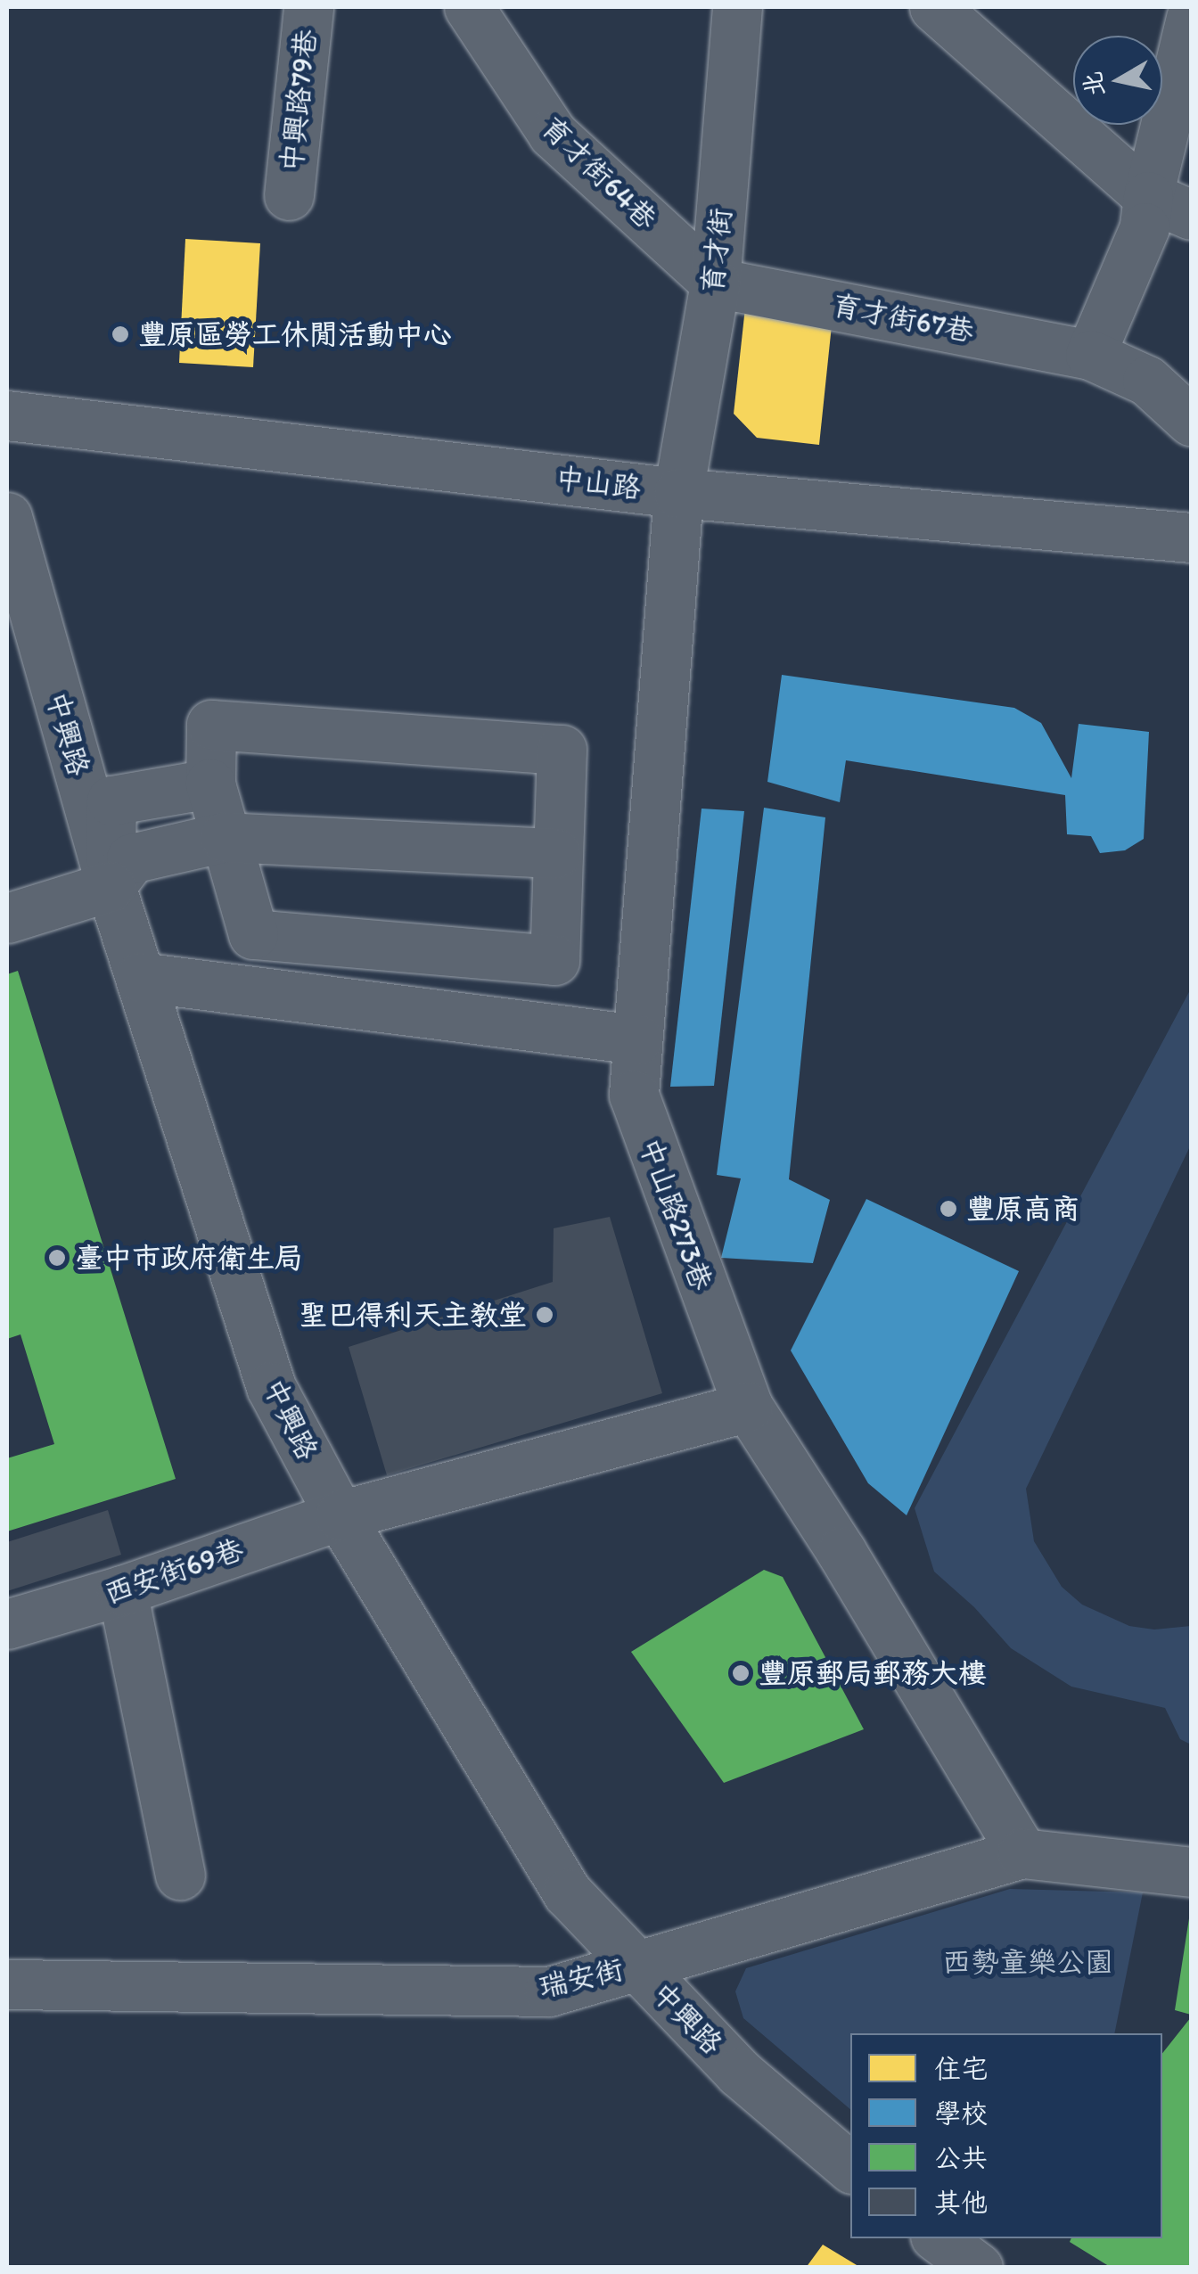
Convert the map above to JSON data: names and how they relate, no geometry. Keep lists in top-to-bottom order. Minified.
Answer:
{"streets":{"street":["中興路79巷","育才街64巷","育才街","育才街67巷","中山路","中興路","中山路273巷","西安街69巷","瑞安街"]},"crossings":[["育才街64巷","育才街"],["育才街64巷","育才街67巷"],["育才街","育才街67巷"],["育才街","中山路"],["育才街","中山路273巷"],["中山路","中山路273巷"],["中興路","西安街69巷"],["中興路","瑞安街"],["中山路273巷","西安街69巷"],["中山路273巷","瑞安街"]],"parks":["西勢童樂公園"],"places":["豐原區勞工休閒活動中心","豐原高商","臺中市政府衛生局","聖巴得利天主教堂","豐原郵局郵務大樓"],"legend":["住宅","學校","公共","其他"],"north":"left"}
